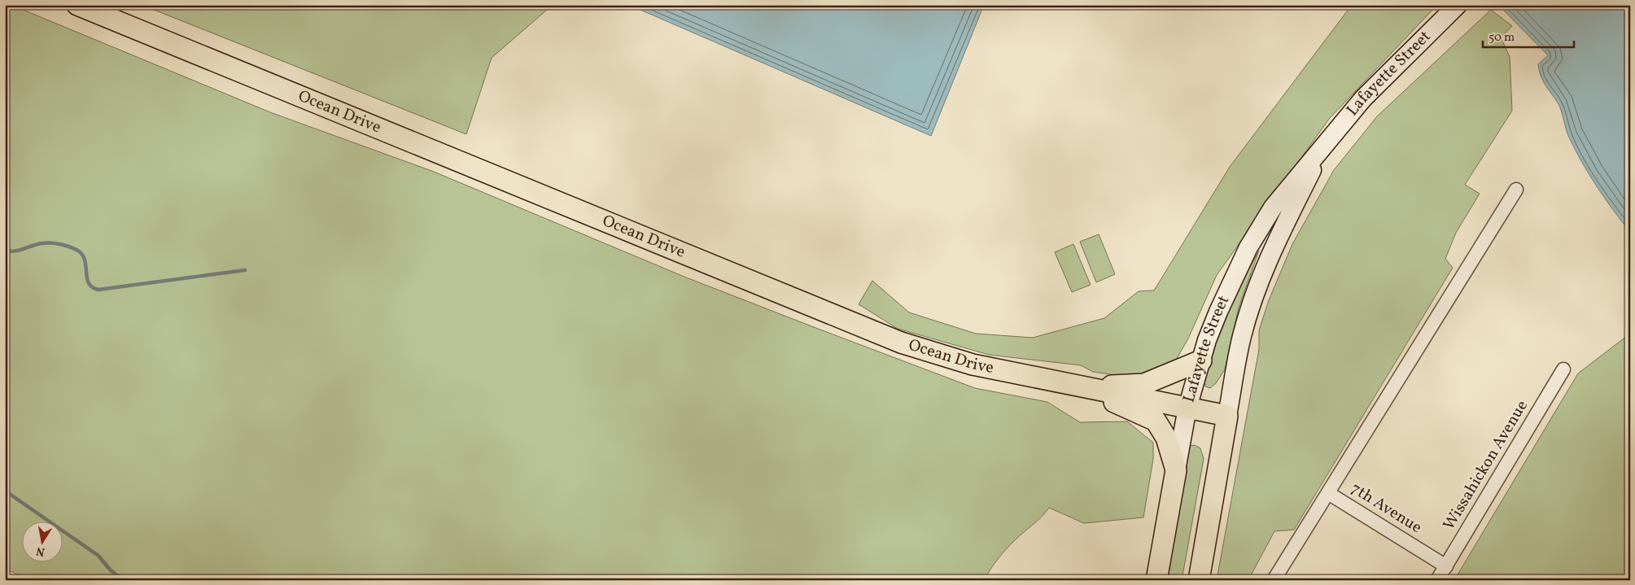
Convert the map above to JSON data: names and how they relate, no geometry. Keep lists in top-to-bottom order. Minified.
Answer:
{"streets":{"main road":["Lafayette Street","Ocean Drive"],"street":["Wissahickon Avenue","7th Avenue"]},"crossings":[["Lafayette Street","Ocean Drive"],["Wissahickon Avenue","7th Avenue"]],"scale_bar":"50 m","north":"bottom"}
